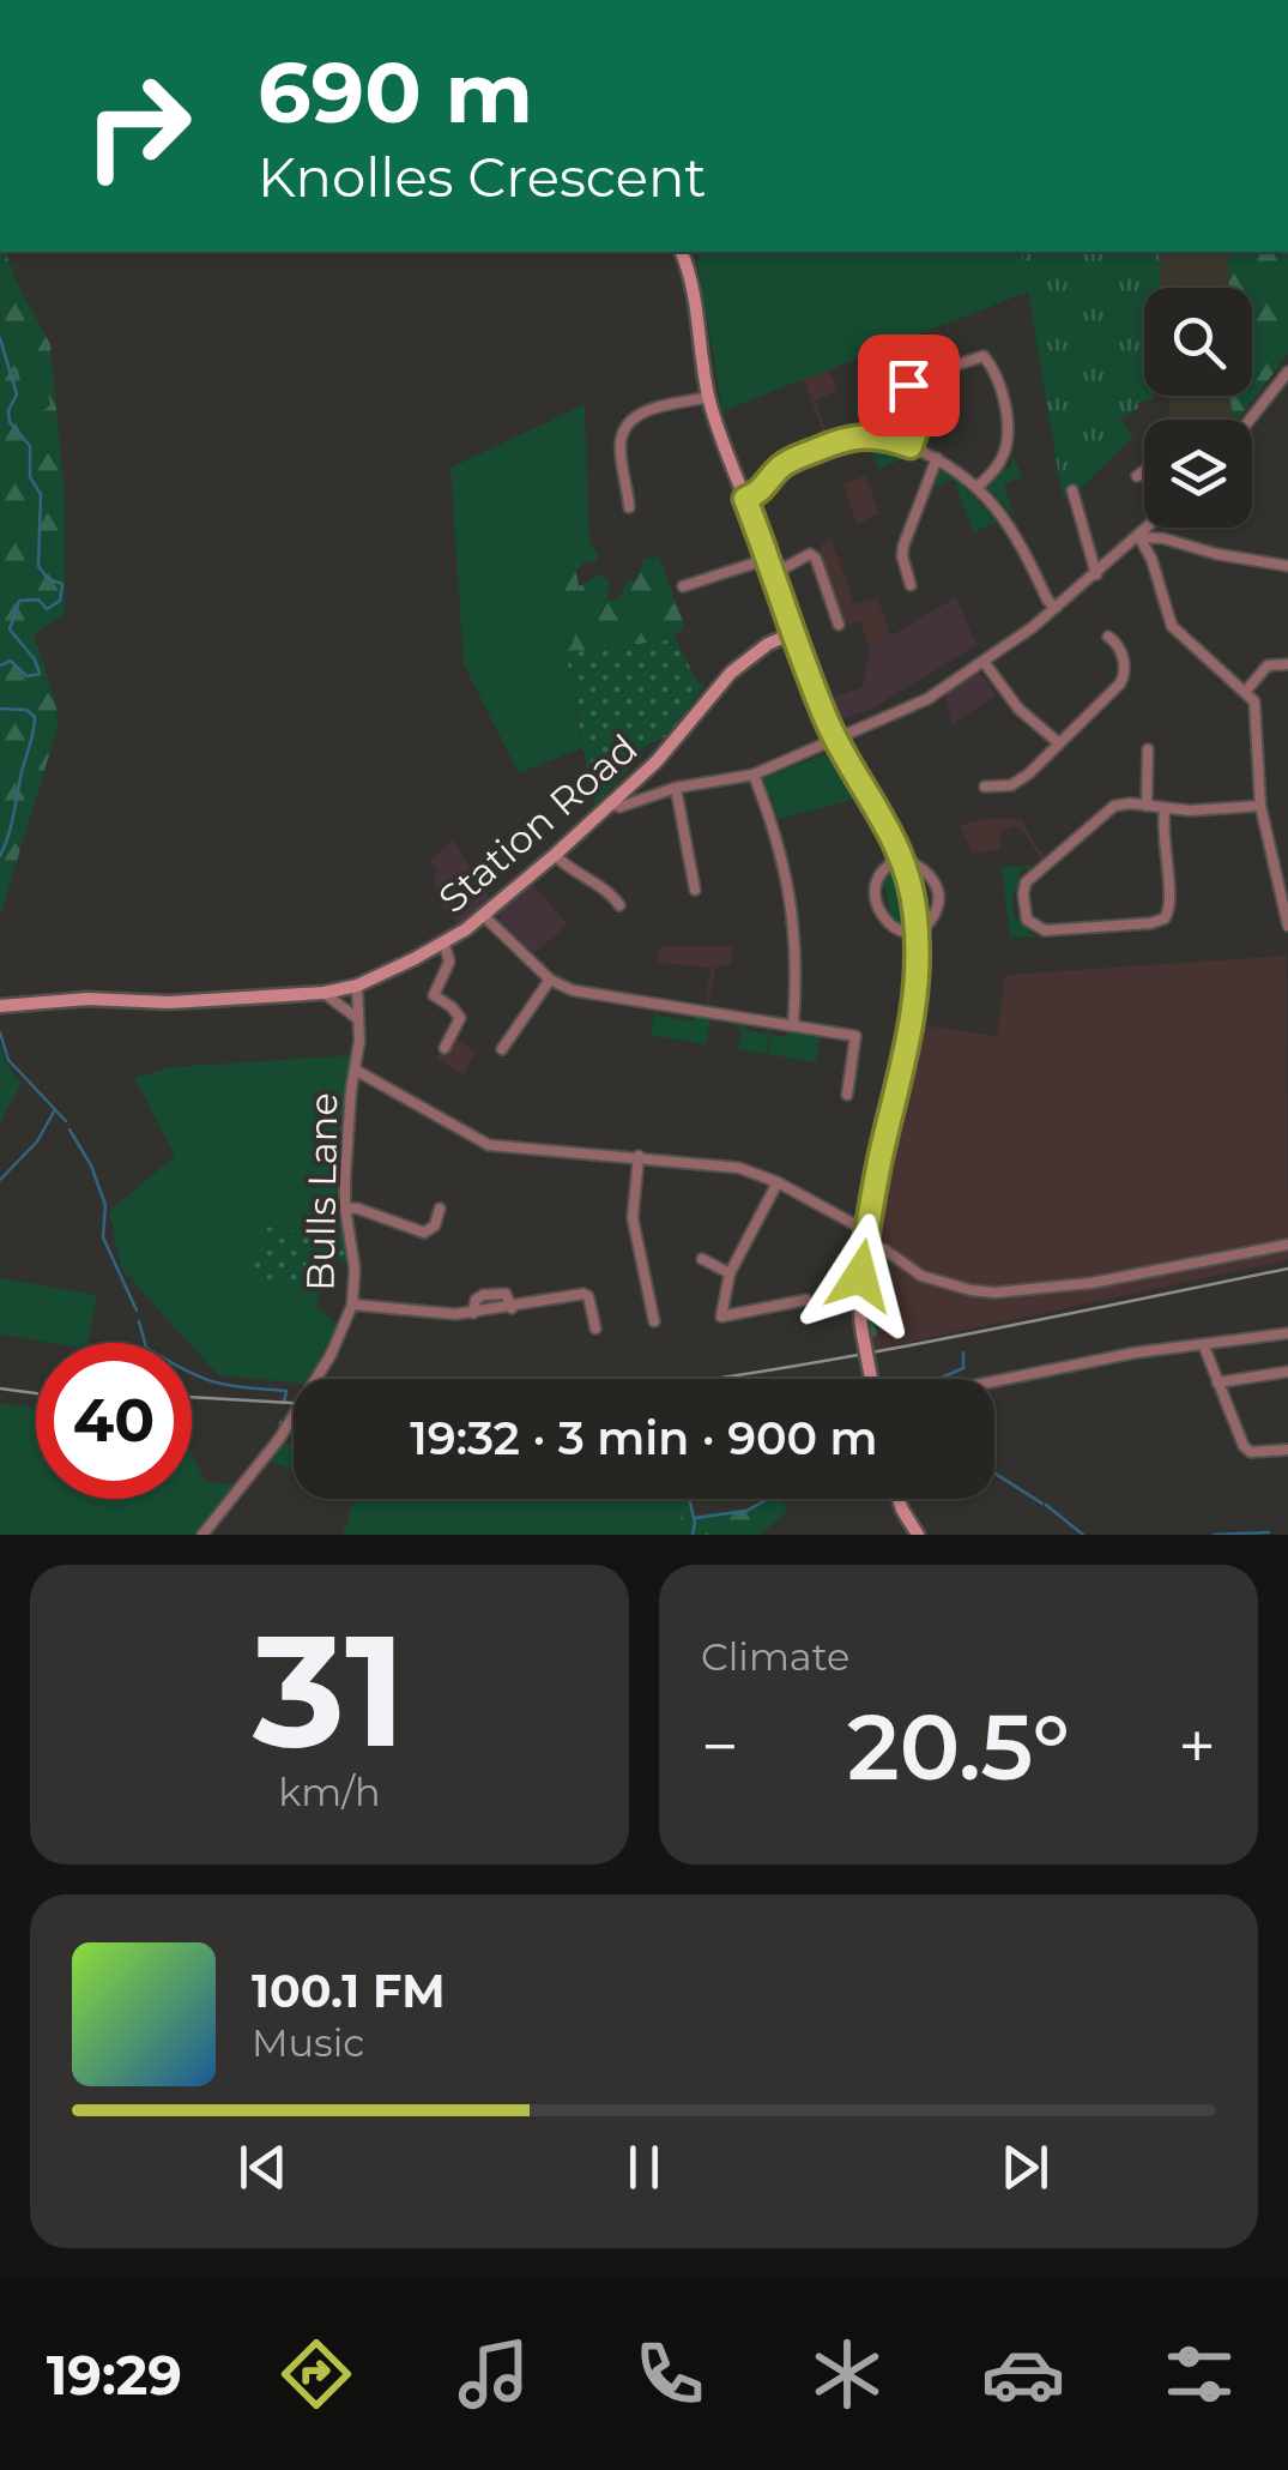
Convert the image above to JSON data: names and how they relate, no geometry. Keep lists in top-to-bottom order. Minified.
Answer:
{"streets":{"street":["Station Road","Bulls Lane"]},"crossings":[["Station Road","Bulls Lane"]],"page":{"turn":["690 m","Knolles Crescent"],"limit":"40","trip":"19:32 · 3 min · 900 m","tile":[["31","km/h"],"Climate"],"heat":["−","20.5°","+"],"song":["100.1 FM","Music"],"tabs":"19:29"}}
